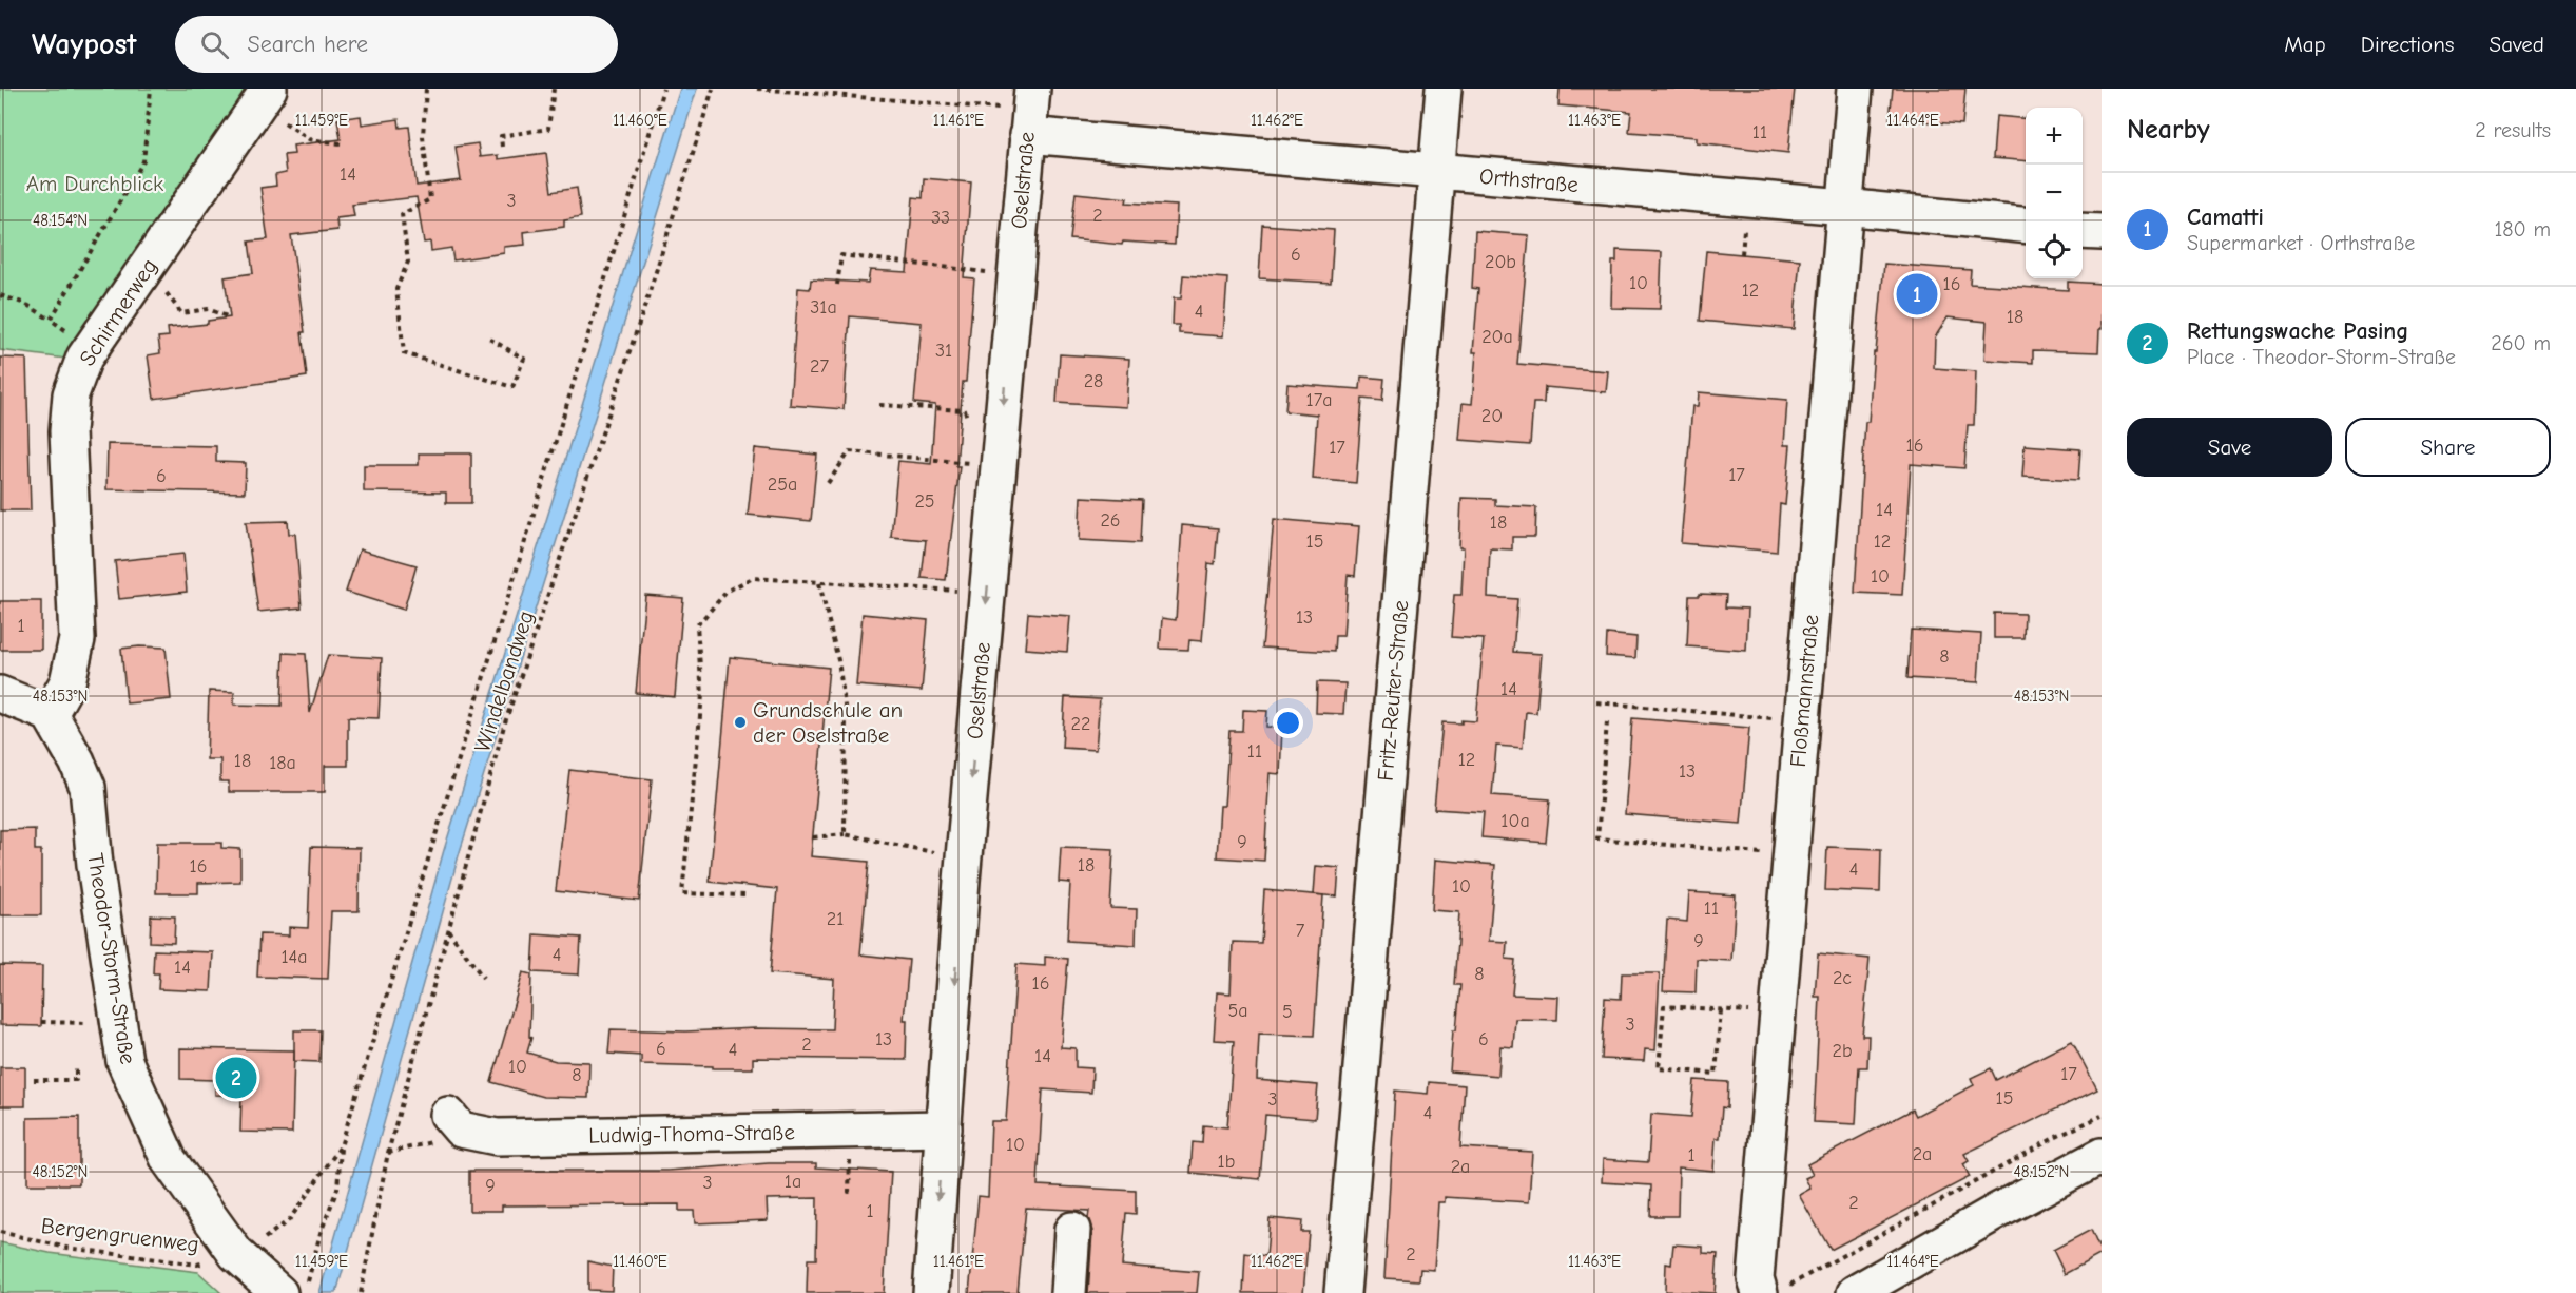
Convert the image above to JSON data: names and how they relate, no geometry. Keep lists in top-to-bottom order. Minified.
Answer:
{"streets":{"street":["Oselstraße","Orthstraße","Schirmerweg","Fritz-Reuter-Straße","Floßmannstraße","Theodor-Storm-Straße","Ludwig-Thoma-Straße"],"path":["Windelbandweg","Bergengruenweg"]},"crossings":[["Oselstraße","Orthstraße"],["Oselstraße","Ludwig-Thoma-Straße"],["Orthstraße","Fritz-Reuter-Straße"],["Orthstraße","Floßmannstraße"],["Schirmerweg","Theodor-Storm-Straße"],["Windelbandweg","Theodor-Storm-Straße"],["Windelbandweg","Bergengruenweg"],["Theodor-Storm-Straße","Bergengruenweg"]],"one_way":["Oselstraße"],"parks":["Am Durchblick"],"places":["Grundschule an der Oselstraße"],"house_numbers":["11","14","3","2","33","6","20b","10","16","12","31a","4","18","20a","31","27","28","17a","20","16","17","17","6","25a","25","14","26","18","15","12","10","13","1","8","14","22","11","12","18","18a","13","10a","9","18","16","4","10","11","21","7","9","4","14a","14","8","2c","16","5a","5","3","13","6","2","6","4","2b","14","10","17","8","15","3","4","10","2a","1","1b","2a","1a","3","9","2","1","2"],"page":{"header":"Waypost","search":"Search here","nav":["Map","Directions","Saved"],"heading":["Nearby","2 results"],"map_buttons":["+","−"],"list":[{"mark":"1","name":"Camatti","note":"Supermarket · Orthstraße","value":"180 m"},{"mark":"2","name":"Rettungswache Pasing","note":"Place · Theodor-Storm-Straße","value":"260 m"}],"pins":["1","2"],"buttons":["Save","Share"]},"coordinates":["11.459°E","11.460°E","11.461°E","11.462°E","11.463°E","11.464°E","48.154°N","48.153°N","48.152°N"]}
